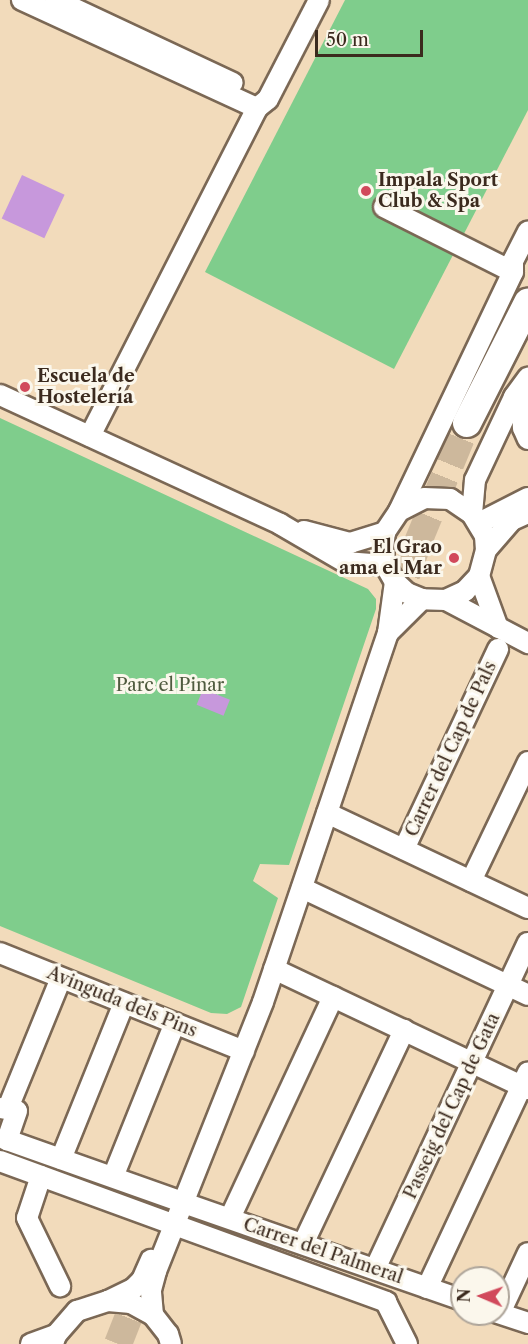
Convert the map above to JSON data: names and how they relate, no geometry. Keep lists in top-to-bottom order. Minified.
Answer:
{"streets":{"street":["Carrer del Cap de Pals","Avinguda dels Pins","Passeig del Cap de Gata","Carrer del Palmeral"]},"crossings":[["Passeig del Cap de Gata","Carrer del Palmeral"]],"parks":["Parc el Pinar"],"places":["Impala Sport Club & Spa","Escuela de Hostelería","El Grao ama el Mar"],"scale_bar":"50 m","north":"left"}
